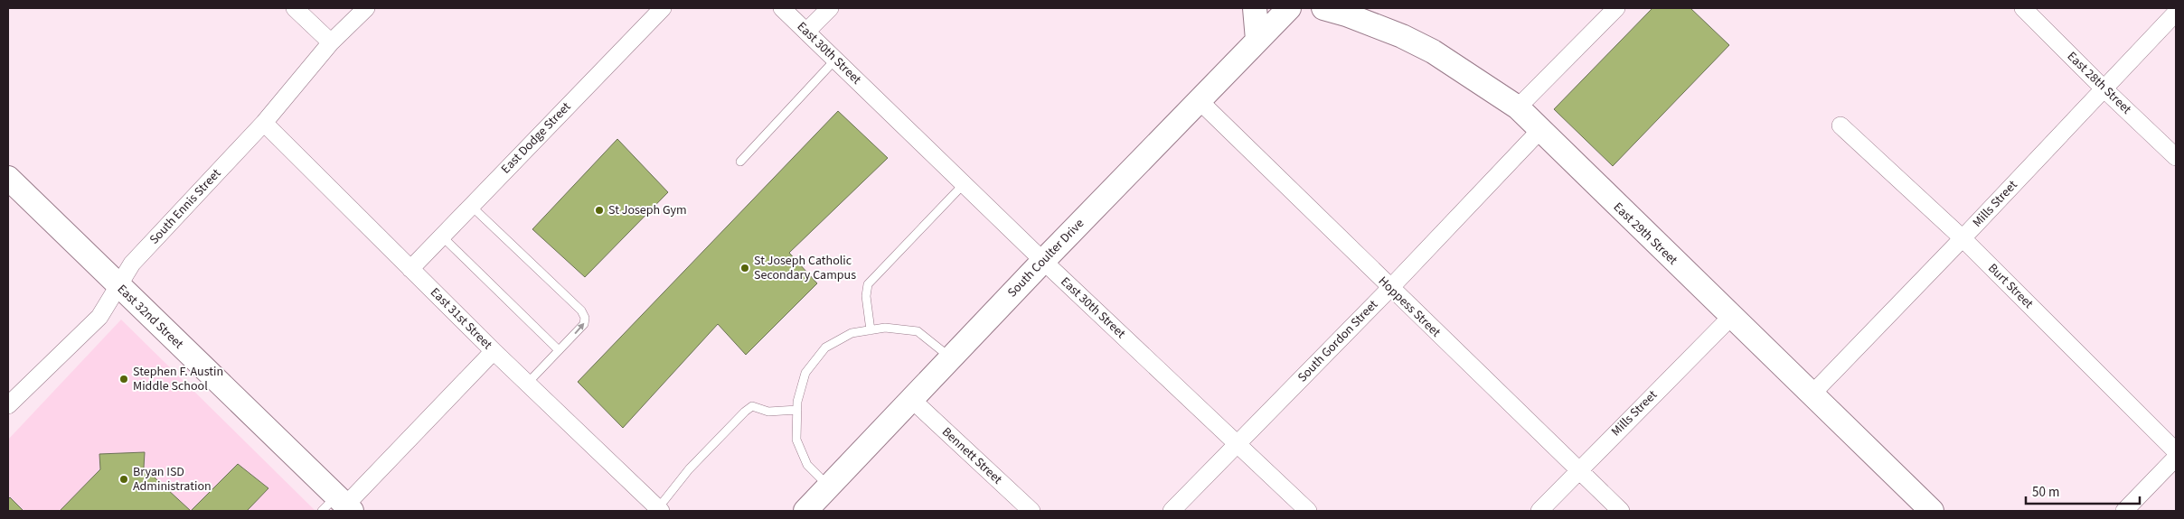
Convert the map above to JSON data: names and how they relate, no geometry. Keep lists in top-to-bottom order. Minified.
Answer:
{"streets":{"street":["East 30th Street","East 28th Street","East Dodge Street","Mills Street","South Ennis Street","East 29th Street","South Coulter Drive","Burt Street","Hoppess Street","East 32nd Street","East 31st Street","South Gordon Street","Bennett Street"]},"crossings":[["East 30th Street","South Coulter Drive"],["East 30th Street","South Gordon Street"],["East 28th Street","Mills Street"],["East Dodge Street","East 31st Street"],["Mills Street","East 29th Street"],["Mills Street","Burt Street"],["Mills Street","Hoppess Street"],["South Ennis Street","East 32nd Street"],["South Ennis Street","East 31st Street"],["East 29th Street","South Gordon Street"],["South Coulter Drive","Hoppess Street"],["South Coulter Drive","Bennett Street"],["Hoppess Street","South Gordon Street"]],"places":["St Joseph Gym","St Joseph Catholic Secondary Campus","Stephen F. Austin Middle School","Bryan ISD Administration"],"scale_bar":"50 m"}
